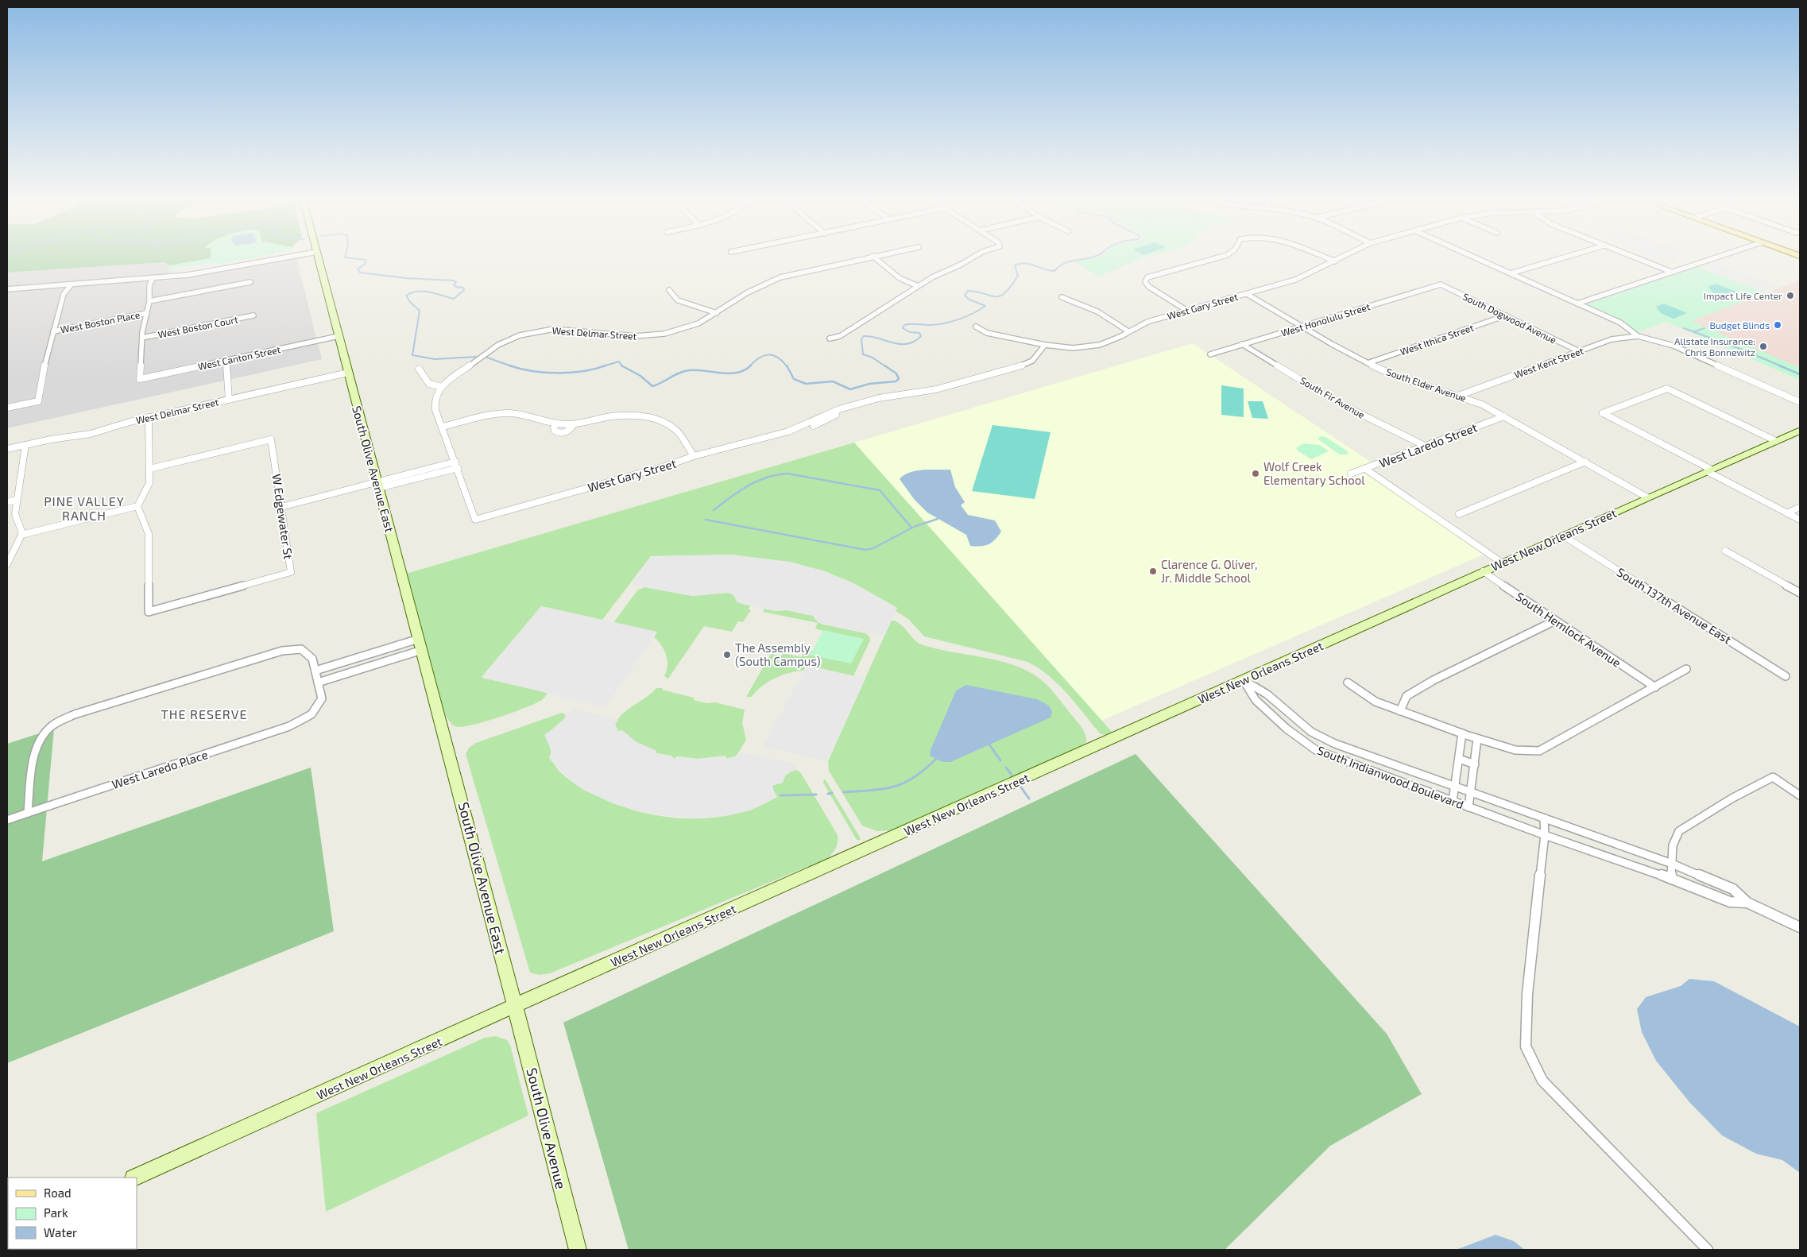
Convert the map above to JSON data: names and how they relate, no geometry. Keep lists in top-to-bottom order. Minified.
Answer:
{"streets":{"street":["West Gary Street","South Dogwood Avenue","West Honolulu Street","West Boston Place","West Boston Court","West Delmar Street","West Ithica Street","West Canton Street","West Kent Street","South Elder Avenue","South Fir Avenue","West Laredo Street","South Olive Avenue East","W Edgewater St","West New Orleans Street","South 137th Avenue East","South Hemlock Avenue","West Laredo Place","South Indianwood Boulevard","South Olive Avenue"]},"crossings":[["West Gary Street","South Elder Avenue"],["South Dogwood Avenue","West Honolulu Street"],["South Dogwood Avenue","West Ithica Street"],["South Dogwood Avenue","West Kent Street"],["West Honolulu Street","South Elder Avenue"],["West Honolulu Street","South Fir Avenue"],["West Delmar Street","South Olive Avenue East"],["West Ithica Street","South Elder Avenue"],["West Canton Street","South Olive Avenue East"],["West Kent Street","South Elder Avenue"],["South Elder Avenue","West Laredo Street"],["South Elder Avenue","West New Orleans Street"],["South Fir Avenue","West Laredo Street"],["South Olive Avenue East","West New Orleans Street"],["South Olive Avenue East","South Olive Avenue"],["West New Orleans Street","South 137th Avenue East"],["West New Orleans Street","South Hemlock Avenue"],["West New Orleans Street","South Indianwood Boulevard"],["West New Orleans Street","South Olive Avenue"]],"districts":["PINE VALLEY RANCH","THE RESERVE"],"places":["Impact Life Center","Budget Blinds","Allstate Insurance: Chris Bonnewitz","Wolf Creek Elementary School","Clarence G. Oliver, Jr. Middle School","The Assembly (South Campus)"],"legend":["Road","Park","Water"]}
